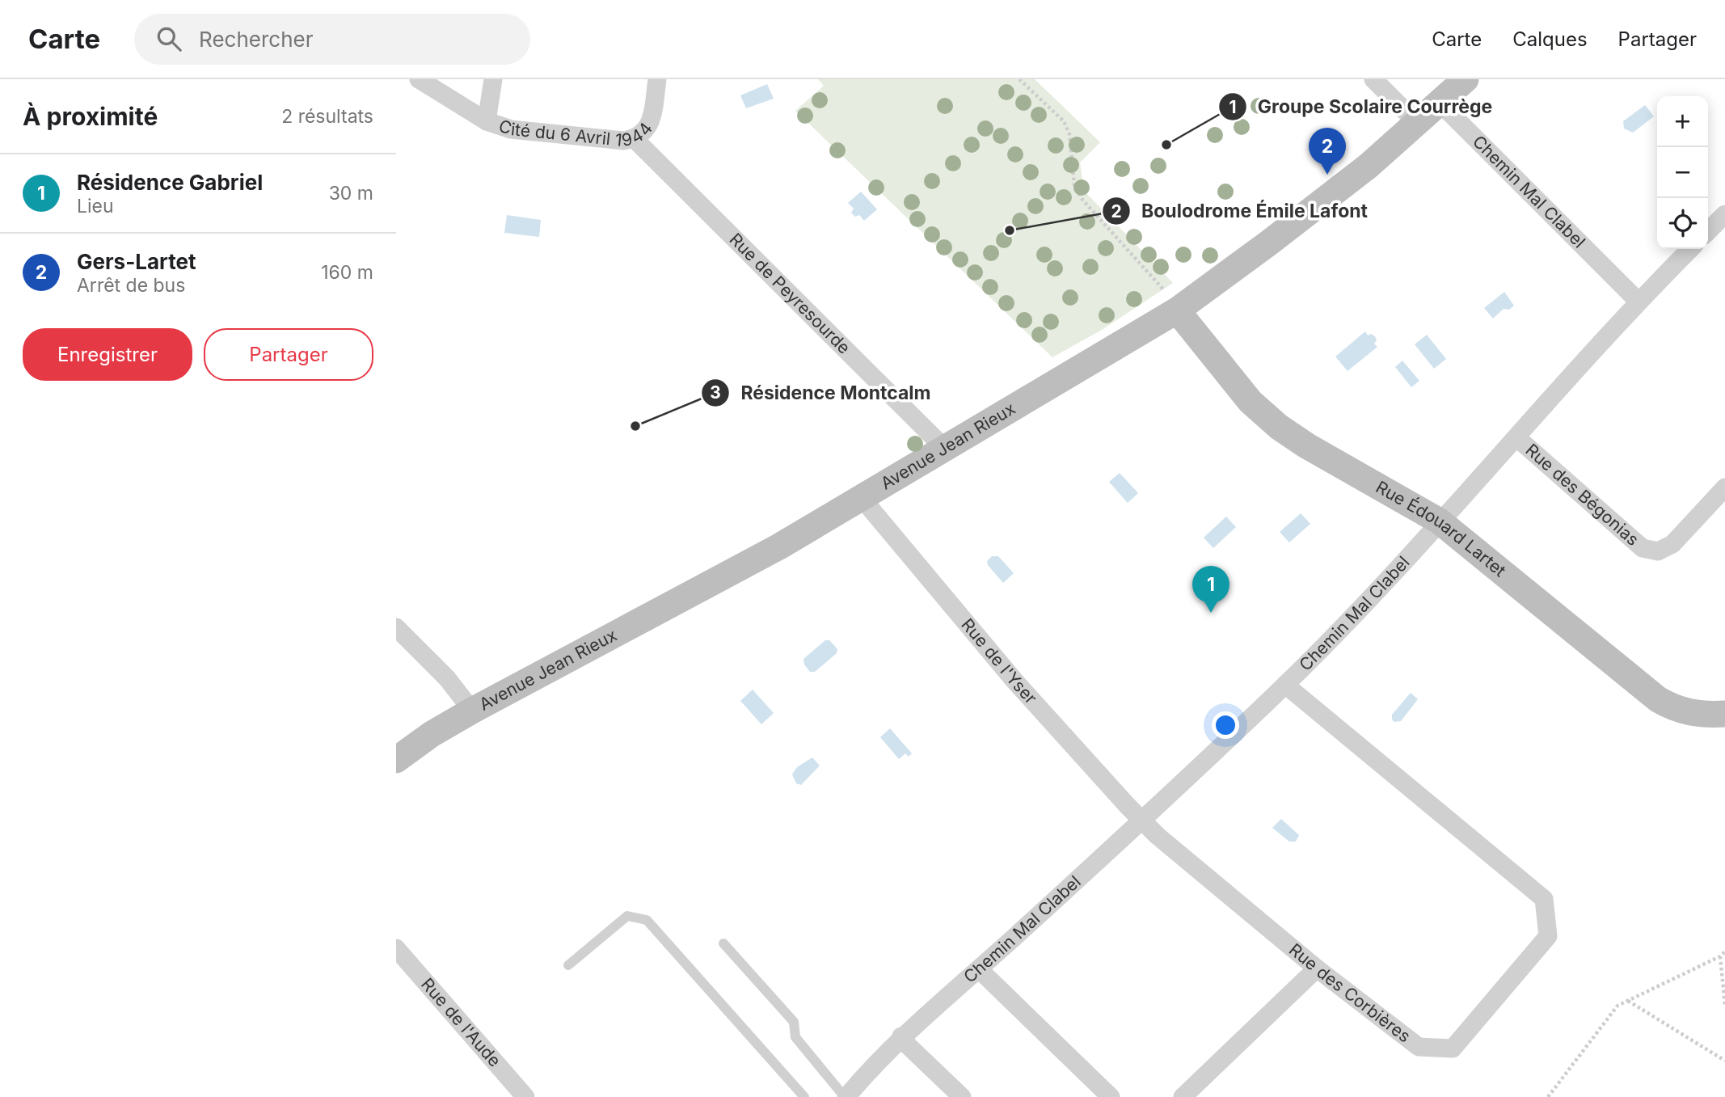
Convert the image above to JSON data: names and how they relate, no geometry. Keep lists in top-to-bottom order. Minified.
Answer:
{"streets":{"main road":["Avenue Jean Rieux","Rue Édouard Lartet"],"street":["Cité du 6 Avril 1944","Chemin Mal Clabel","Rue de Peyresourde","Rue des Bégonias","Rue de l'Yser","Rue des Corbières","Rue de l'Aude"]},"crossings":[["Cité du 6 Avril 1944","Rue de Peyresourde"],["Chemin Mal Clabel","Avenue Jean Rieux"],["Chemin Mal Clabel","Rue des Bégonias"],["Chemin Mal Clabel","Rue Édouard Lartet"],["Chemin Mal Clabel","Rue de l'Yser"],["Chemin Mal Clabel","Rue des Corbières"],["Rue de Peyresourde","Avenue Jean Rieux"],["Avenue Jean Rieux","Rue Édouard Lartet"],["Avenue Jean Rieux","Rue de l'Yser"],["Rue de l'Yser","Rue des Corbières"]],"places":["Groupe Scolaire Courrège","Boulodrome Émile Lafont","Résidence Montcalm"],"page":{"header":"Carte","search":"Rechercher","nav":["Carte","Calques","Partager"],"heading":["À proximité","2 résultats"],"map_buttons":["+","−"],"pins":["2","1"],"list":[{"mark":"1","name":"Résidence Gabriel","note":"Lieu","value":"30 m"},{"mark":"2","name":"Gers-Lartet","note":"Arrêt de bus","value":"160 m"}],"buttons":["Enregistrer","Partager"]}}
